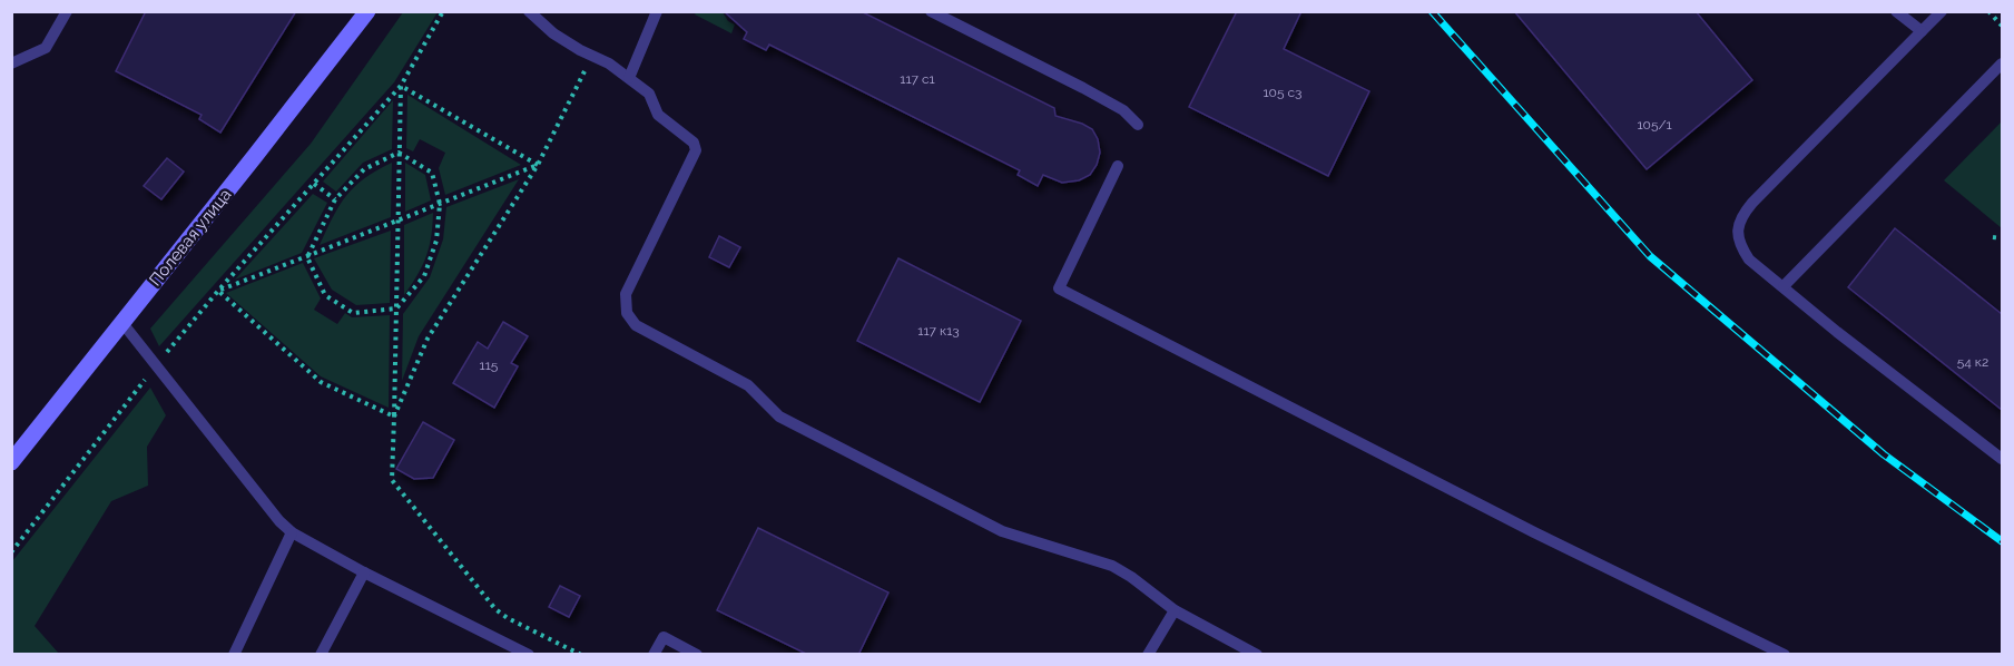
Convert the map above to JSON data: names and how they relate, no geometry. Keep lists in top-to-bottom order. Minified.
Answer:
{"streets":{"street":["Полевая улица"]},"house_numbers":["117 с1","105 с3","105/1","117 к13","54 к2","115"]}
